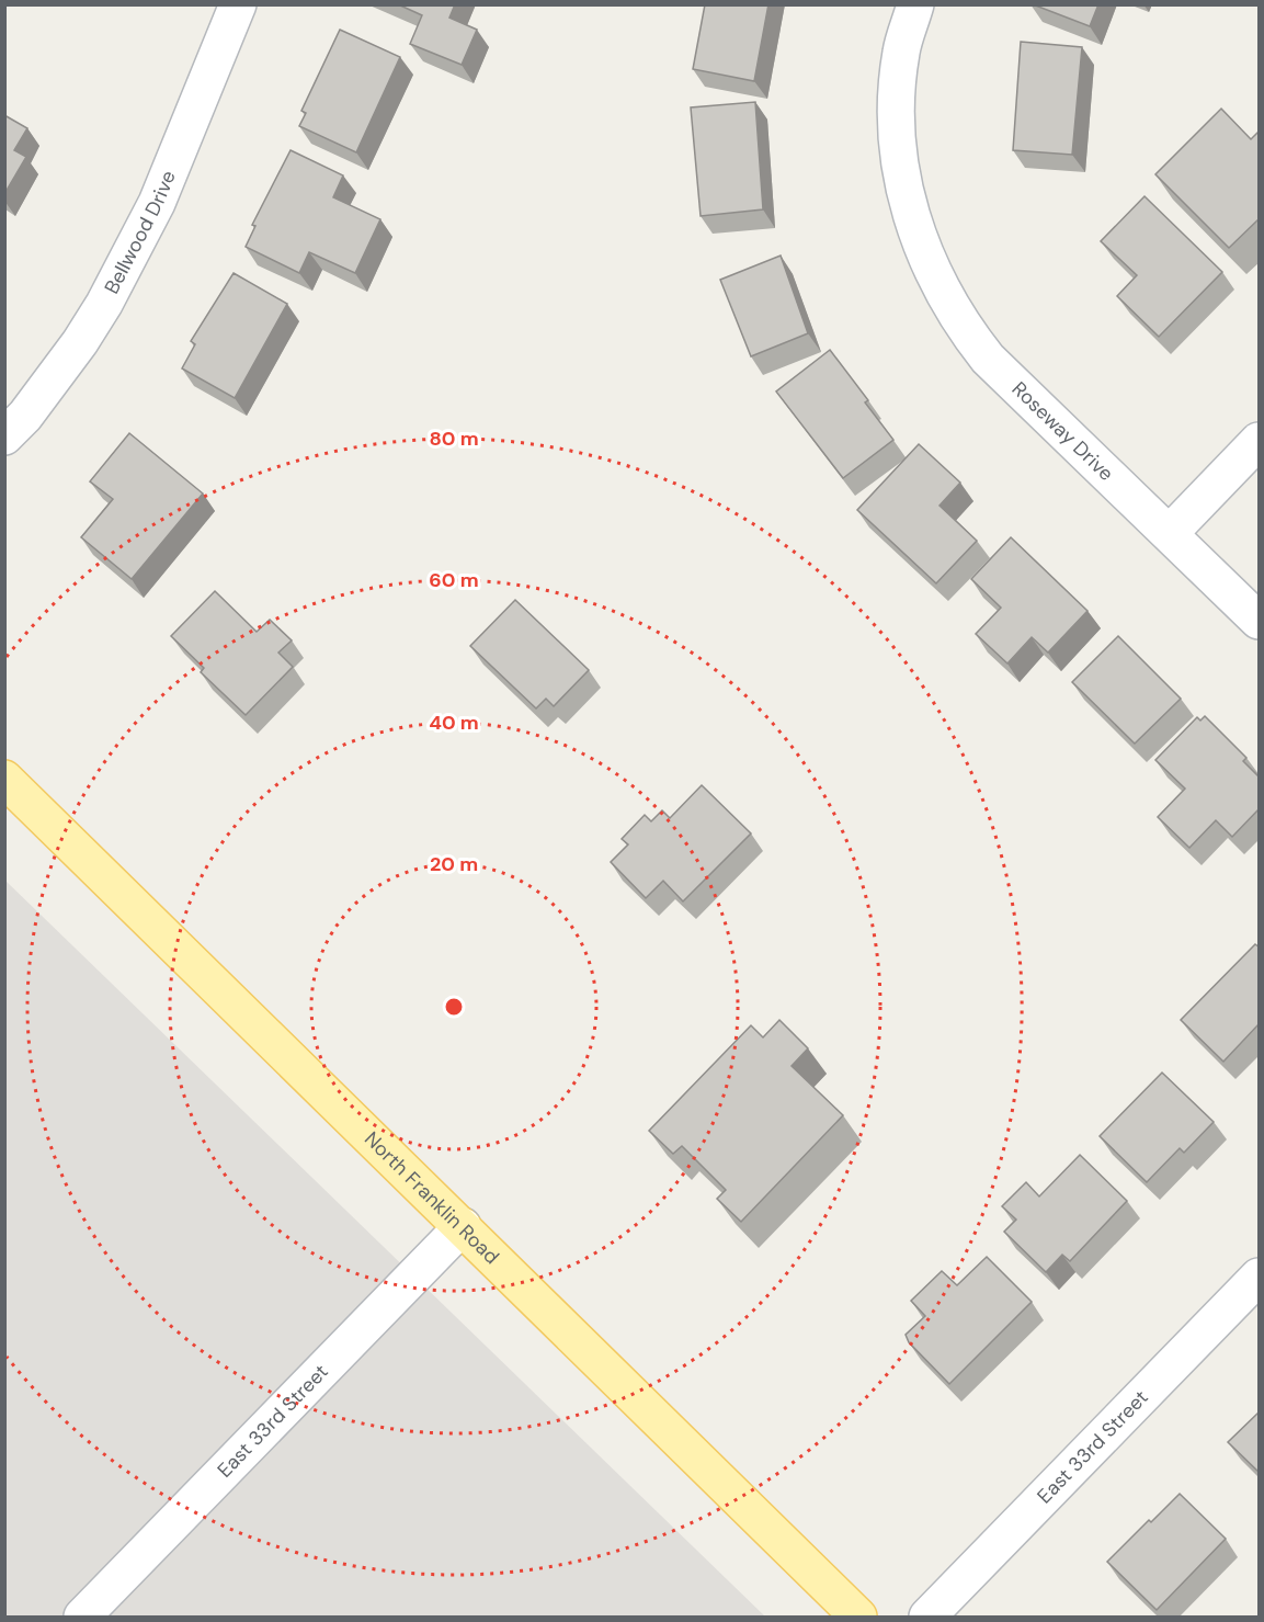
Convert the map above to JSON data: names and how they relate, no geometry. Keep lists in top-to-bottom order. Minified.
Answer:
{"streets":{"main road":["North Franklin Road"],"street":["Bellwood Drive","Roseway Drive","East 33rd Street"]},"crossings":[["North Franklin Road","East 33rd Street"]],"rings":["80 m","60 m","40 m","20 m"]}
